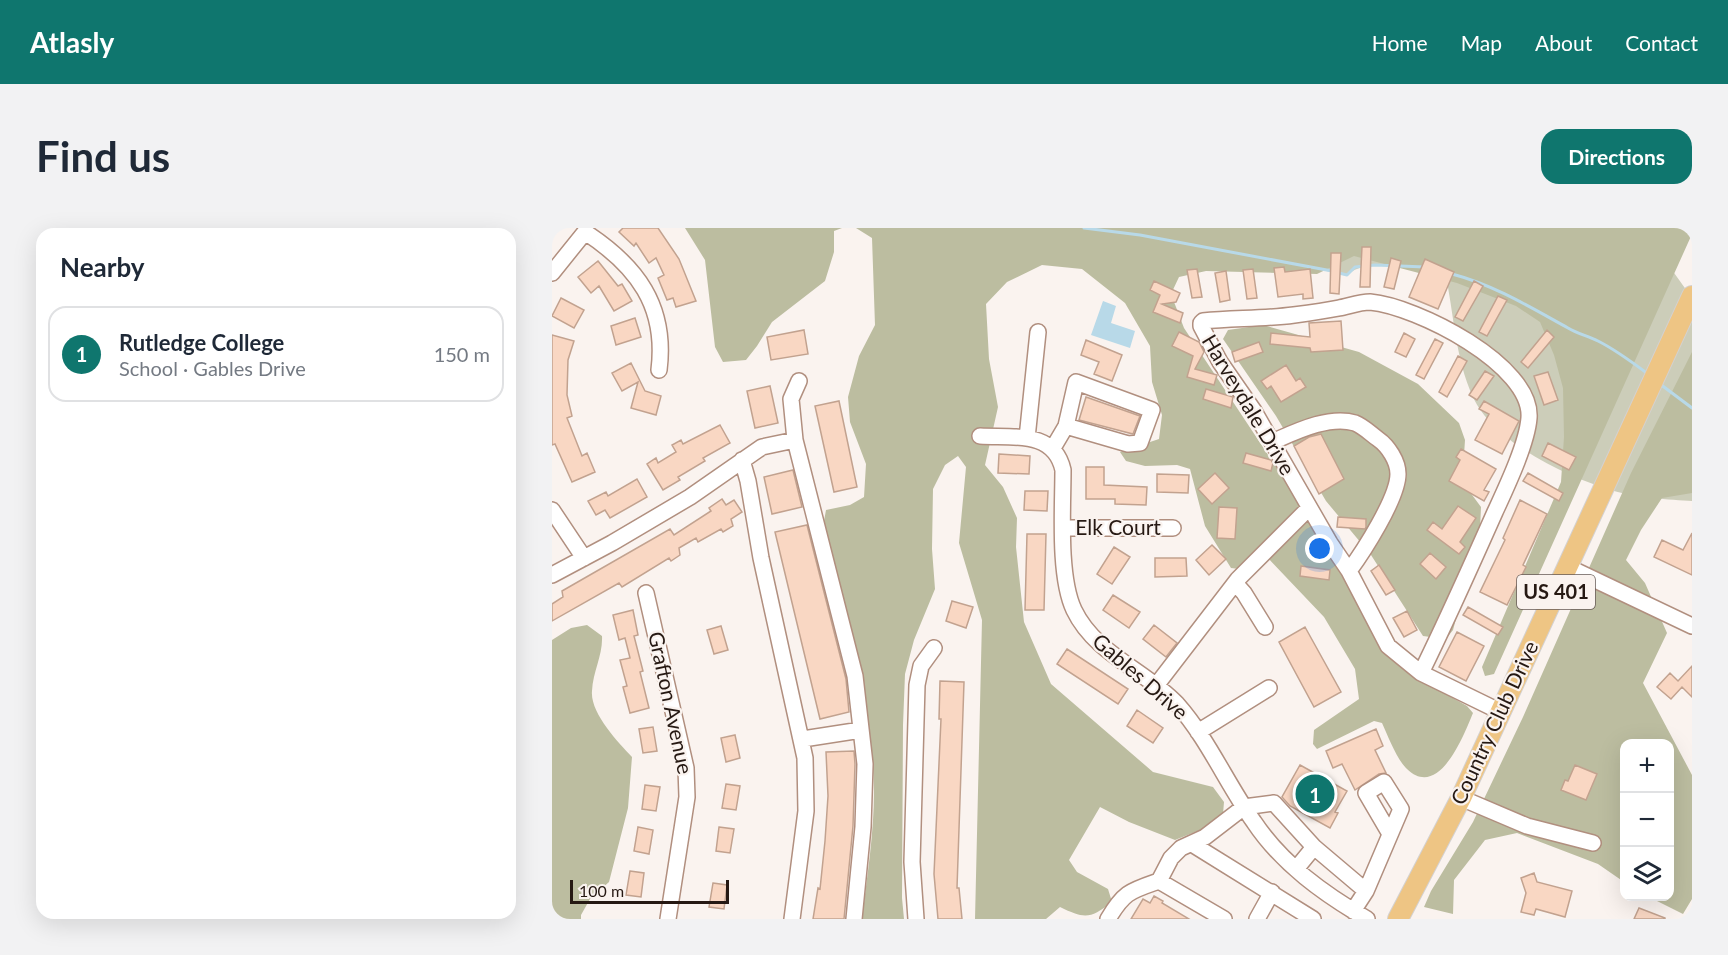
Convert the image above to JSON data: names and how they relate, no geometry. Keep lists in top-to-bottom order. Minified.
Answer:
{"streets":{"main road":["US 401","Country Club Drive"],"street":["Harveydale Drive","Elk Court","Gables Drive","Grafton Avenue"]},"crossings":[["Harveydale Drive","Country Club Drive"],["Elk Court","Gables Drive"]],"scale_bar":"100 m","page":{"header":"Atlasly","nav":["Home","Map","About","Contact"],"buttons":"Directions","title":"Find us","heading":"Nearby","list":[{"mark":"1","name":"Rutledge College","note":"School · Gables Drive","value":"150 m"}],"map_buttons":["+","−"],"pins":"1","scale":"100 m"}}
